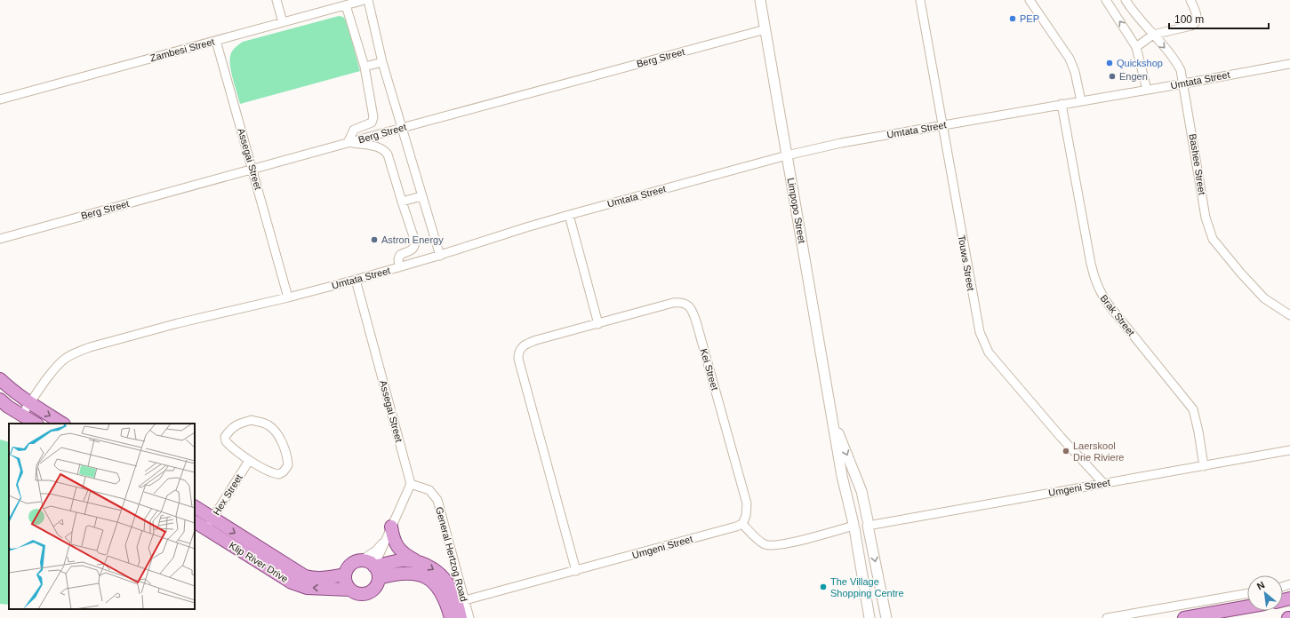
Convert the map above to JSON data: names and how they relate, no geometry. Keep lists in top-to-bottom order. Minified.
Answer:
{"streets":{"main road":["Klip River Drive"],"street":["Zambesi Street","Berg Street","Umtata Street","Assegai Street","Bashee Street","Limpopo Street","Touws Street","Brak Street","Kei Street","Umgeni Street","Hex Street","General Hertzog Road"]},"crossings":[["Zambesi Street","Assegai Street"],["Berg Street","Assegai Street"],["Berg Street","Limpopo Street"],["Umtata Street","Assegai Street"],["Umtata Street","Bashee Street"],["Umtata Street","Limpopo Street"],["Umtata Street","Touws Street"],["Umtata Street","Brak Street"],["Assegai Street","General Hertzog Road"],["Limpopo Street","Umgeni Street"],["Touws Street","Umgeni Street"],["Brak Street","Umgeni Street"],["Kei Street","Umgeni Street"],["Umgeni Street","General Hertzog Road"],["Hex Street","Klip River Drive"]],"places":["PEP","Quickshop","Engen","Astron Energy","Laerskool Drie Riviere","The Village Shopping Centre"],"scale_bar":"100 m","north":"top left"}
